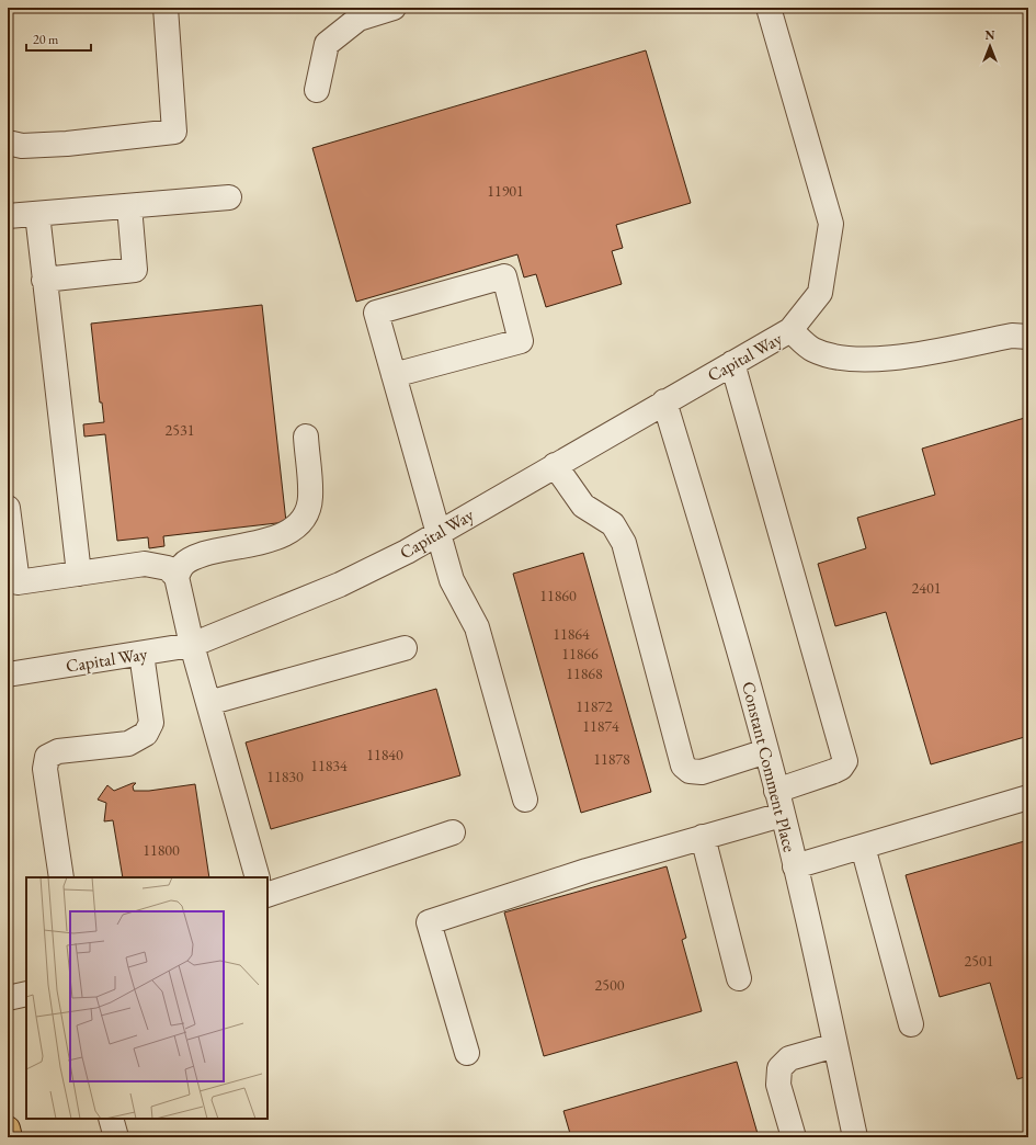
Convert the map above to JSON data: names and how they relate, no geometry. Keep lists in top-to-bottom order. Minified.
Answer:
{"streets":{"street":["Capital Way","Constant Comment Place"]},"crossings":[["Capital Way","Constant Comment Place"]],"house_numbers":["11901","2531","2401","11860","11864","11866","11868","11872","11874","11840","11878","11834","11830","11800","2501","2500"],"scale_bar":"20 m","north":"top"}
